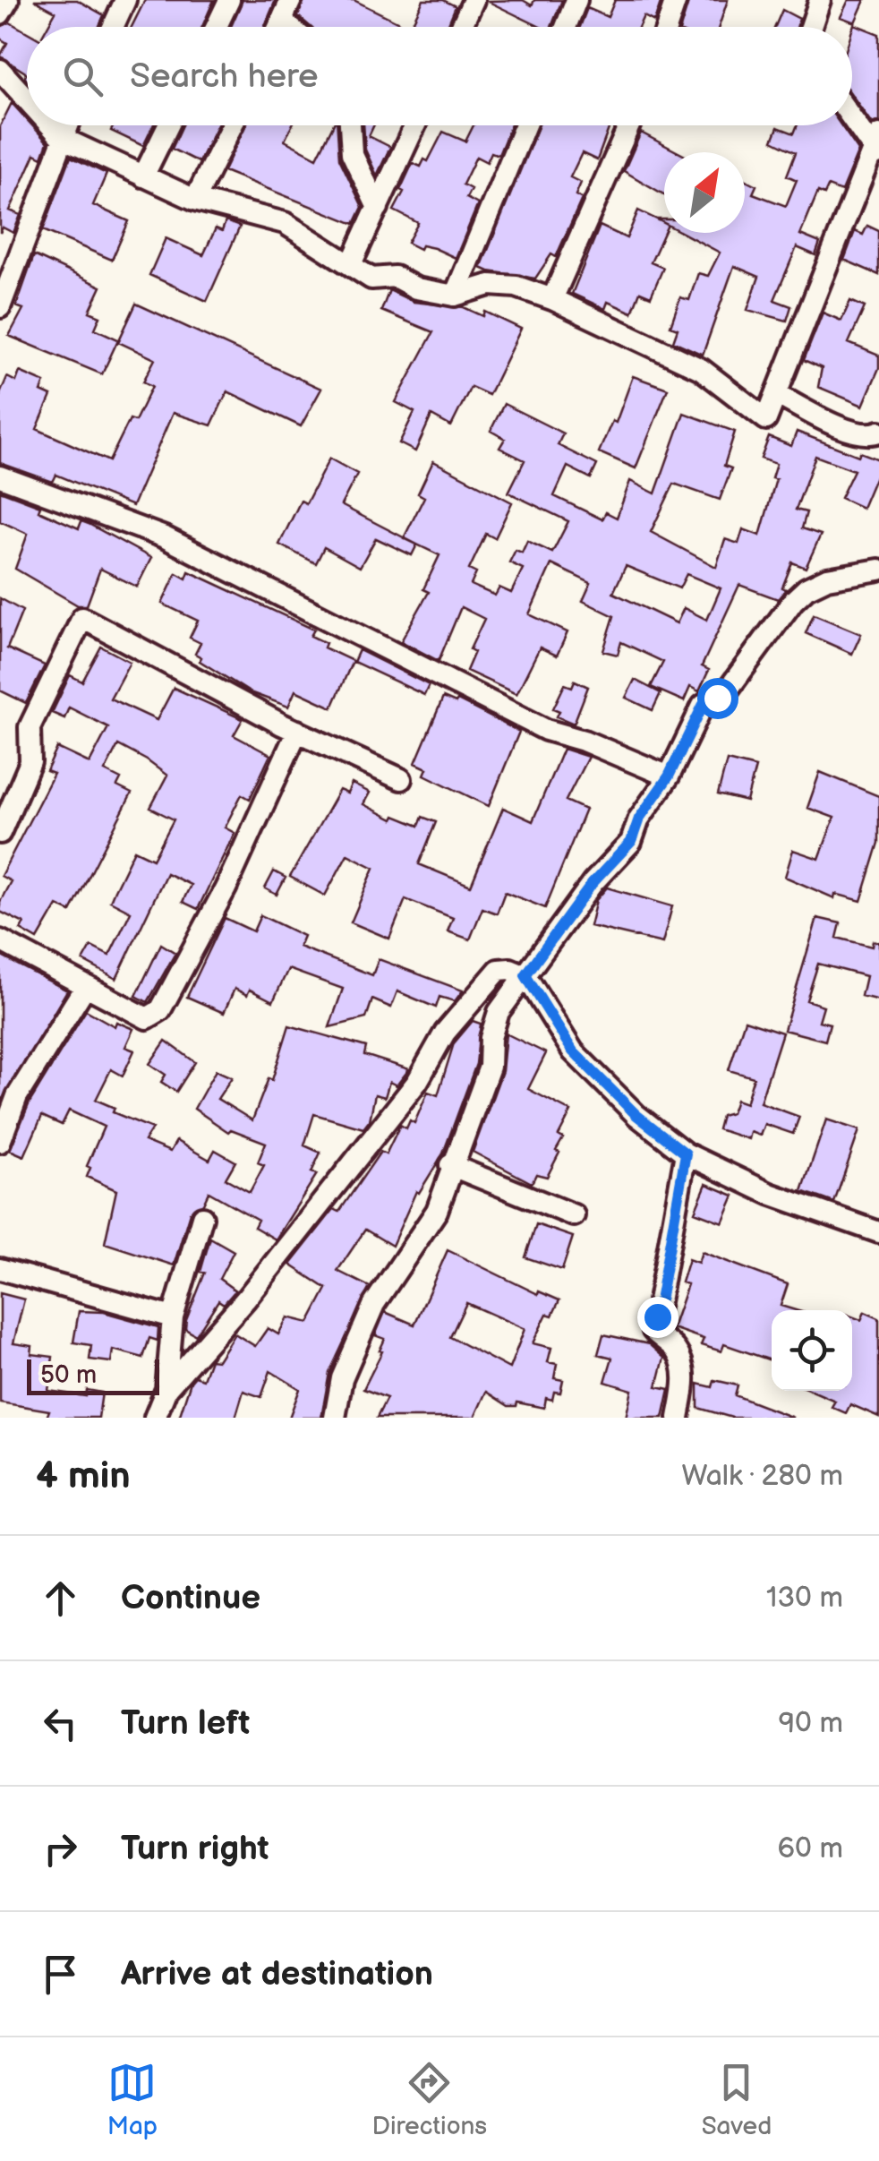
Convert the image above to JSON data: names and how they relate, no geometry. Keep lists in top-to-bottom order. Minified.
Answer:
{"scale_bar":"50 m","north":"top right","page":{"search":"Search here","scale":"50 m","heading":["4 min","Walk · 280 m"],"list":[["Continue","130 m"],["Turn left","90 m"],["Turn right","60 m"],"Arrive at destination"],"nav":["Map","Directions","Saved"]}}
